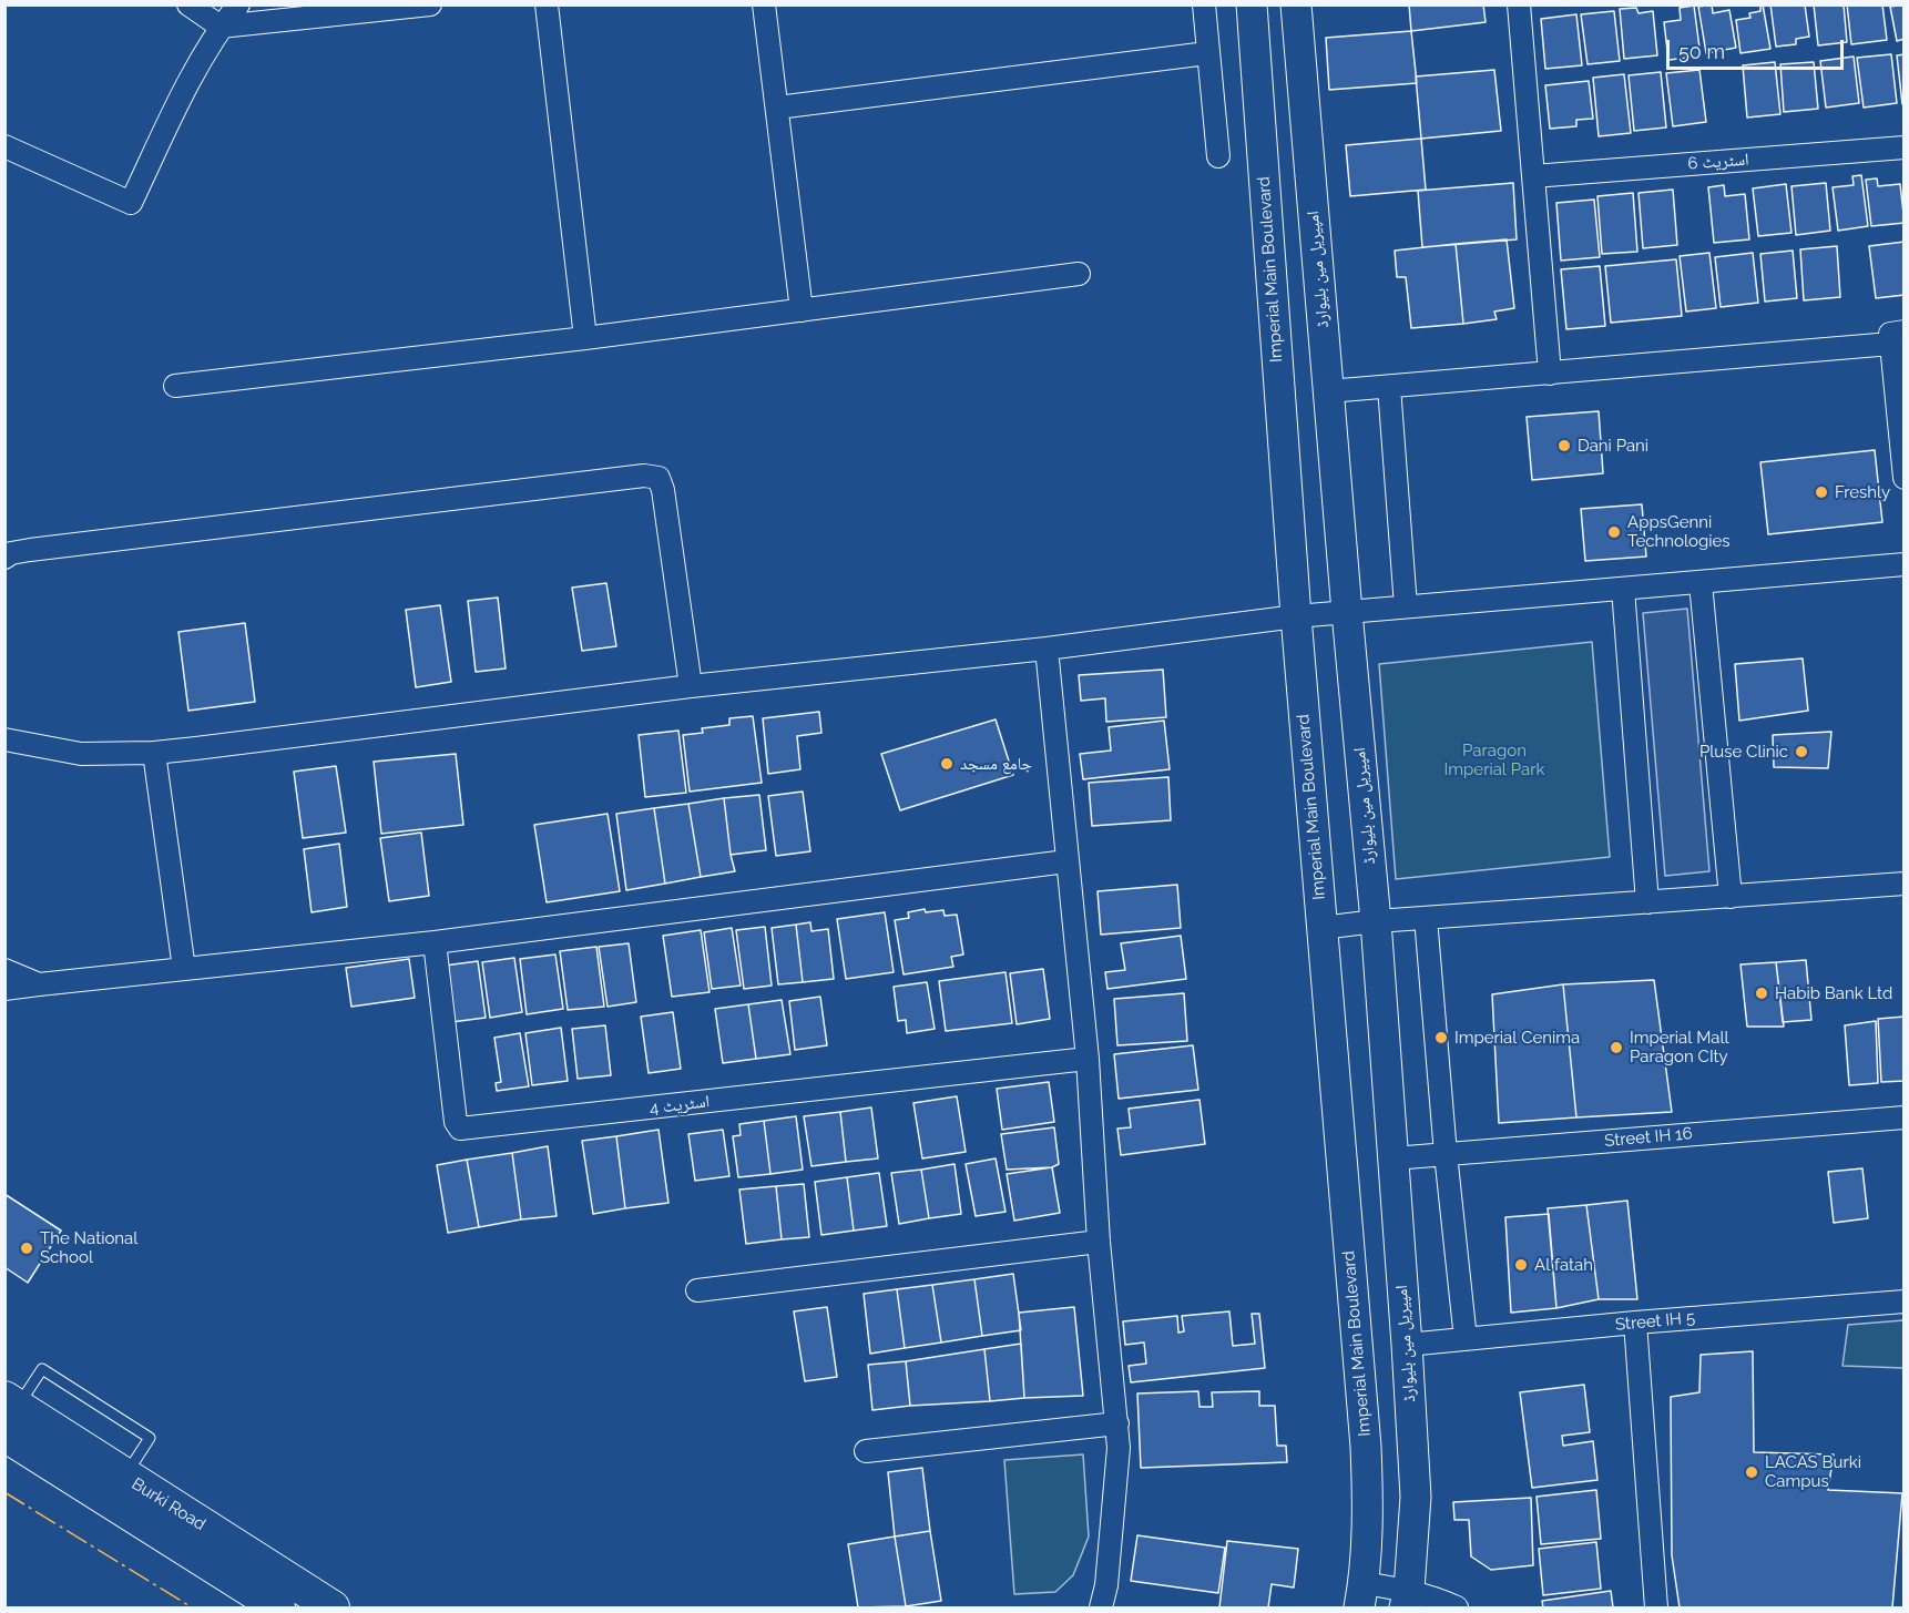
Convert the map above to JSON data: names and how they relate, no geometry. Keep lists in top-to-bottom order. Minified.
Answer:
{"streets":{"main road":["Burki Road"],"street":["اسٹریٹ 6","Imperial Main Boulevard","امپیریل مین بلیوارڈ","اسٹریٹ 4","Street IH 16","Street IH 5"]},"crossings":[["امپیریل مین بلیوارڈ","Street IH 16"],["امپیریل مین بلیوارڈ","Street IH 5"]],"parks":["Paragon Imperial Park"],"places":["Dani Pani","Freshly","AppsGenni Technologies","Pluse Clinic","جامع مسجد","Habib Bank Ltd","Imperial Cenima","Imperial Mall Paragon CIty","The National School","Al fatah","LACAS Burki Campus"],"scale_bar":"50 m"}
